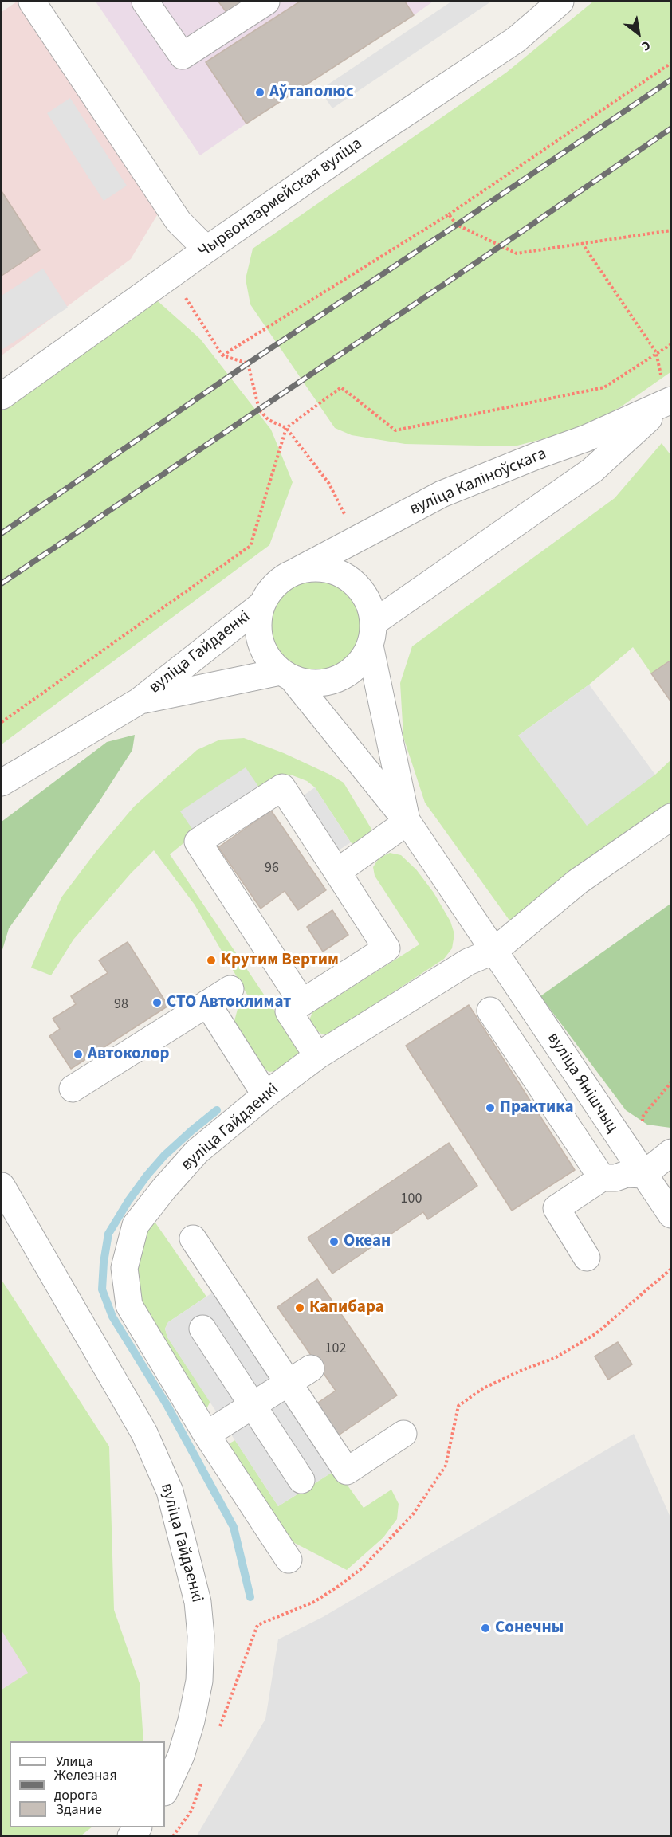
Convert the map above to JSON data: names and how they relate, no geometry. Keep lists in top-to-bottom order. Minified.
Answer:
{"streets":{"street":["Чырвонаармейская вуліца","вуліца Каліноўскага","вуліца Гайдаенкі","вуліца Янішчыц"]},"crossings":[["вуліца Каліноўскага","вуліца Гайдаенкі"],["вуліца Каліноўскага","вуліца Янішчыц"],["вуліца Гайдаенкі","вуліца Янішчыц"]],"places":["Аўтаполюс","Крутим Вертим","СТО Автоклимат","Автоколор","Практика","Океан","Капибара","Сонечны"],"house_numbers":["96","98","100","102"],"legend":["Улица","Железная дорога","Здание"],"north":"bottom right"}
